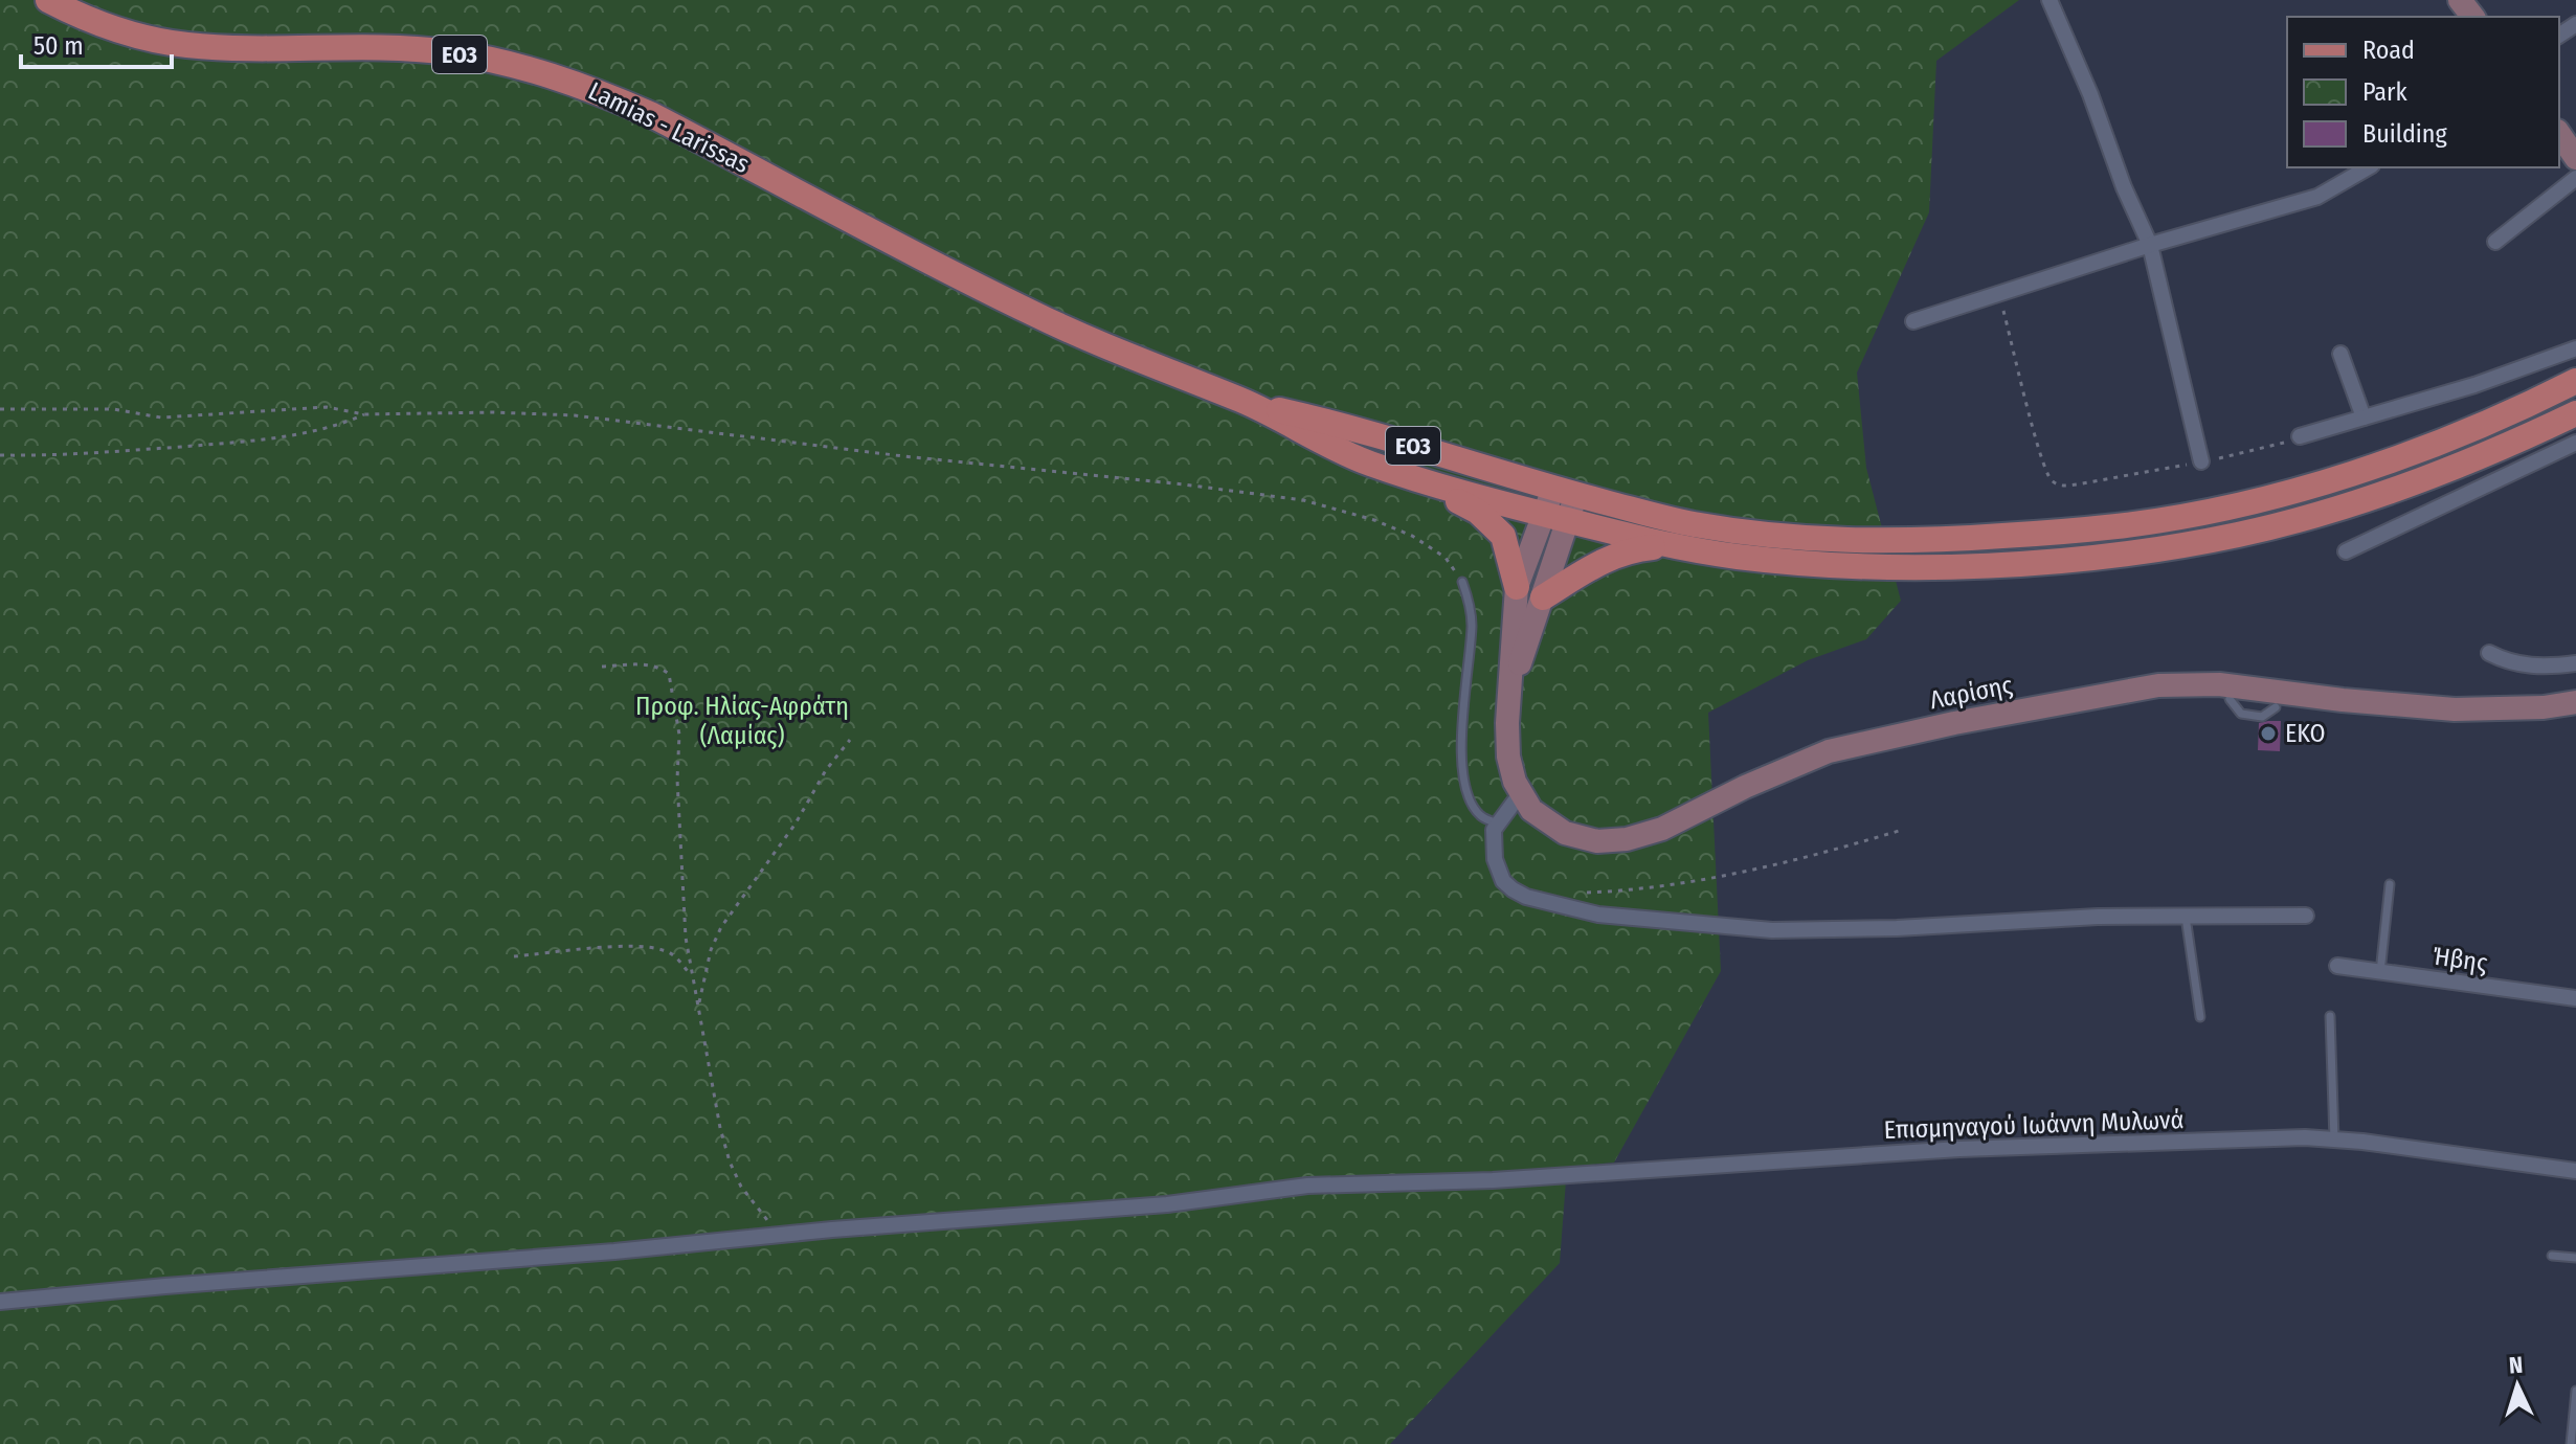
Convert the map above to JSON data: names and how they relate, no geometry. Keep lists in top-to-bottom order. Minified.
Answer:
{"streets":{"main road":["ΕΟ3","Lamias - Larissas","Λαρίσης"],"street":["Ήβης","Επισμηναγού Ιωάννη Μυλωνά"]},"crossings":[["ΕΟ3","Lamias - Larissas"],["ΕΟ3","Λαρίσης"]],"parks":["Προφ. Ηλίας-Αφράτη (Λαμίας)"],"places":["EKO"],"legend":["Road","Park","Building"],"scale_bar":"50 m","north":"top"}
